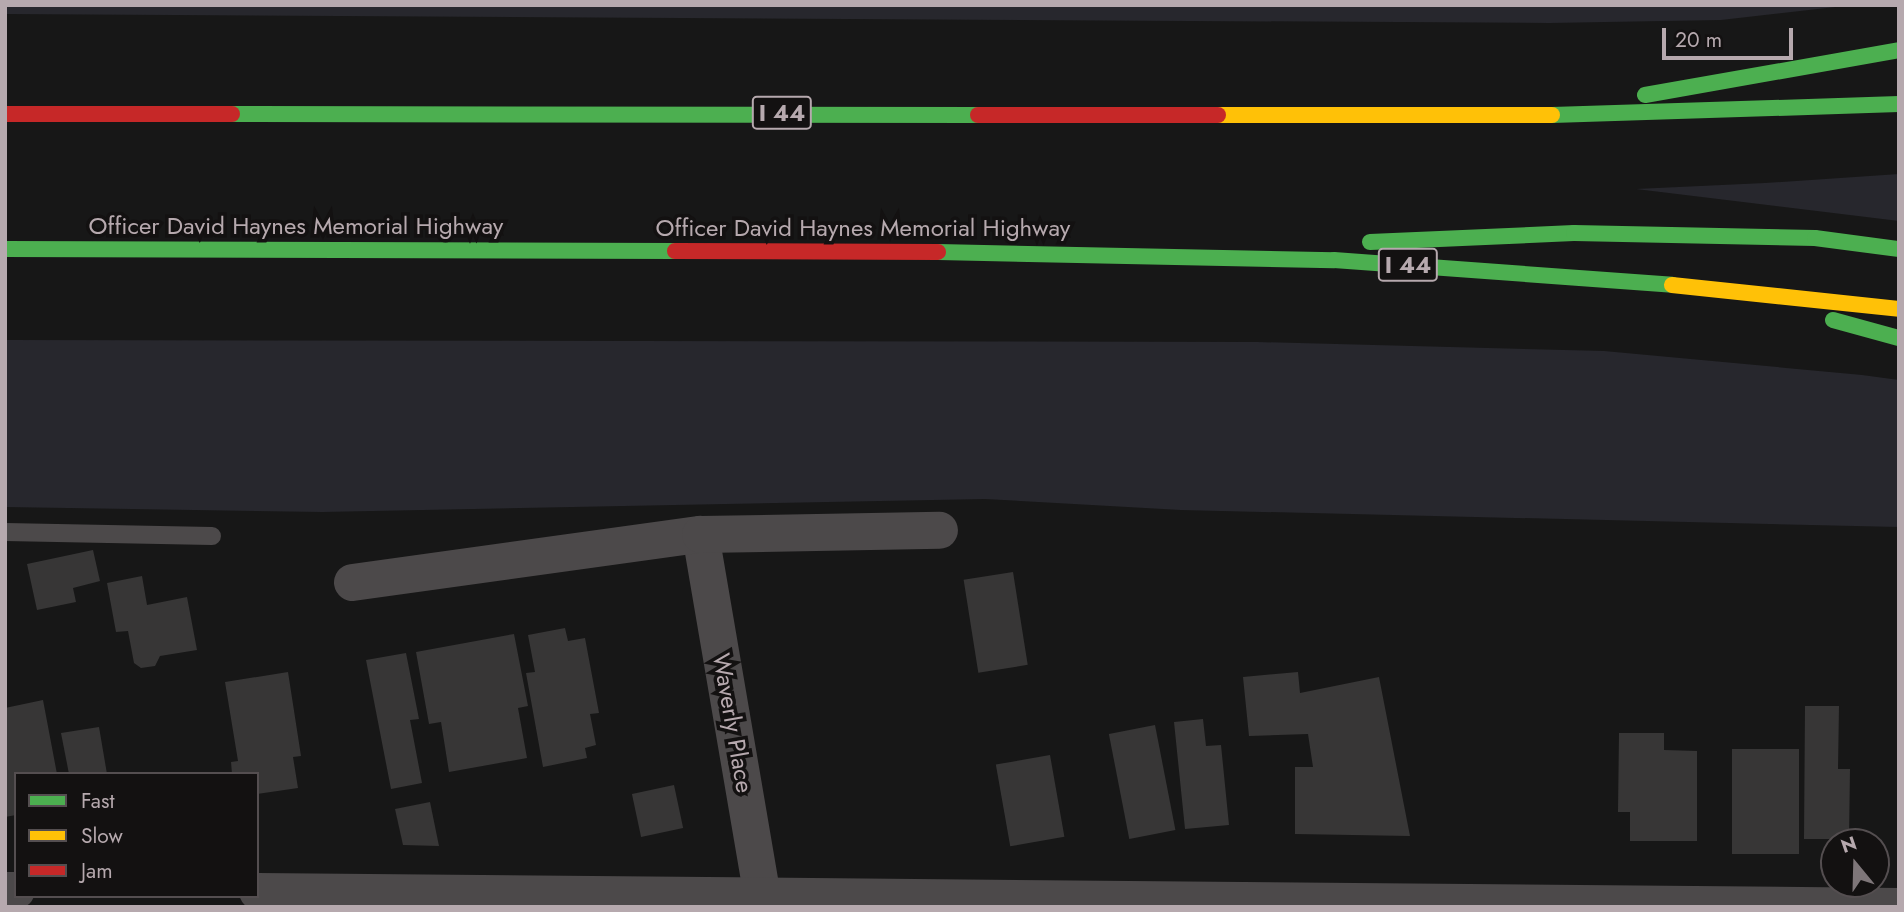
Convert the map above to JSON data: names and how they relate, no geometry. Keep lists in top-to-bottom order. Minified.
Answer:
{"streets":{"highway":["I 44","Officer David Haynes Memorial Highway"],"street":["Waverly Place"]},"crossings":[["I 44","Officer David Haynes Memorial Highway"]],"legend":["Fast","Slow","Jam"],"scale_bar":"20 m","north":"top"}
